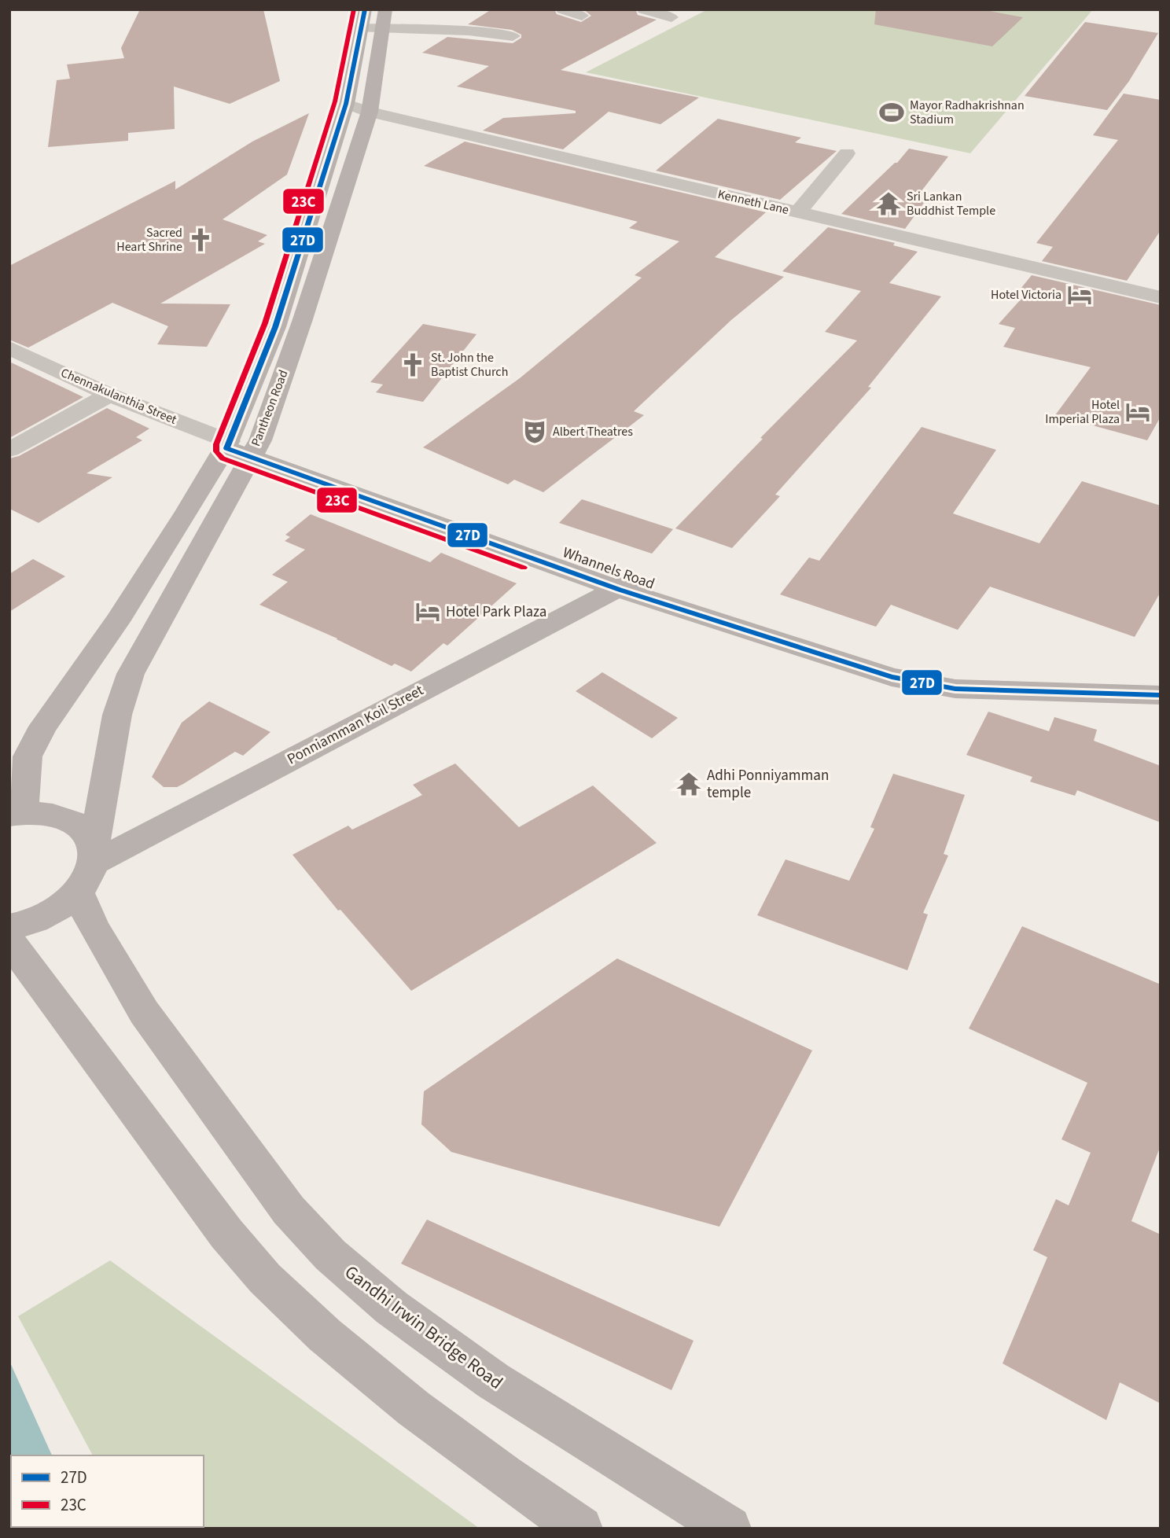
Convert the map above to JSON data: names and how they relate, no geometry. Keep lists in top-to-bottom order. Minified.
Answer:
{"streets":{"main road":["Pantheon Road","Whannels Road","Ponniamman Koil Street","Gandhi Irwin Bridge Road"],"street":["Kenneth Lane","Chennakulanthia Street"]},"crossings":[["Kenneth Lane","Pantheon Road"],["Chennakulanthia Street","Pantheon Road"],["Chennakulanthia Street","Whannels Road"],["Pantheon Road","Whannels Road"],["Pantheon Road","Ponniamman Koil Street"],["Pantheon Road","Gandhi Irwin Bridge Road"],["Whannels Road","Ponniamman Koil Street"],["Ponniamman Koil Street","Gandhi Irwin Bridge Road"]],"places":{"sports":["Mayor Radhakrishnan Stadium"],"temple":["Sri Lankan Buddhist Temple","Adhi Ponniyamman temple"],"church":["Sacred Heart Shrine","St. John the Baptist Church"],"hotel":["Hotel Victoria","Hotel Imperial Plaza","Hotel Park Plaza"],"theatre":["Albert Theatres"]},"lines":["transit line 27D","transit line 23C"],"legend":["27D","23C"]}
